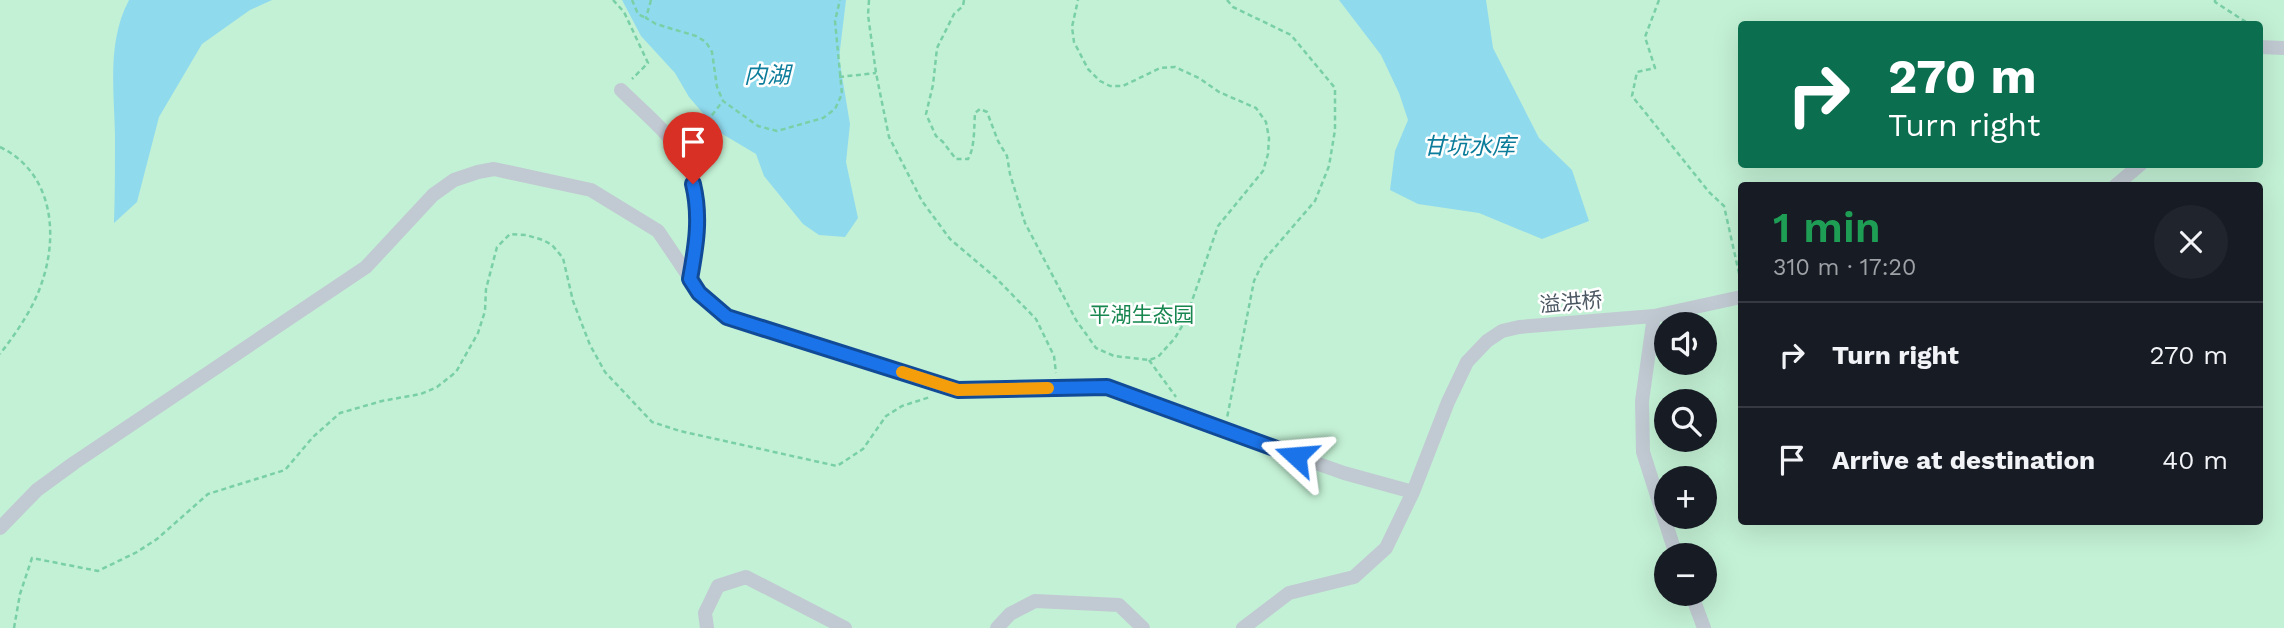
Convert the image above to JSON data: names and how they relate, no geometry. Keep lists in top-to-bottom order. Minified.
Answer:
{"streets":{"street":["溢洪桥"]},"water":["内湖","甘坑水库"],"parks":["平湖生态园"],"page":{"turn":["270 m","Turn right"],"heading":["1 min","310 m · 17:20"],"list":[{"name":"Turn right","value":"270 m"},{"name":"Arrive at destination","value":"40 m"}],"map_buttons":["+","−"]}}
